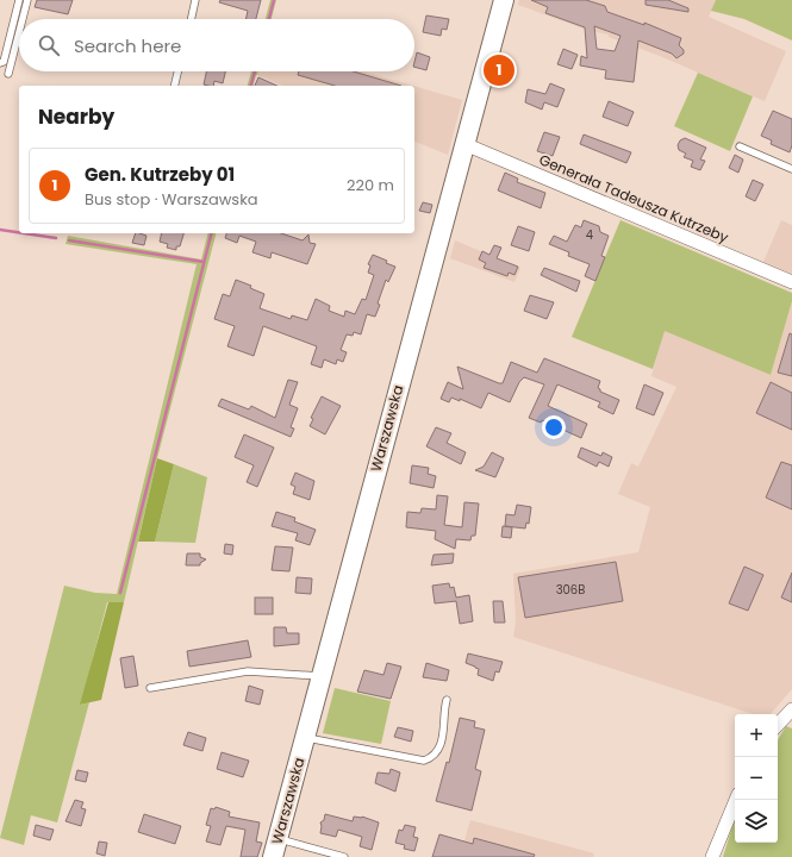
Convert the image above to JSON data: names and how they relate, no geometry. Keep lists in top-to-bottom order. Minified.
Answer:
{"streets":{"main road":["Warszawska"],"street":["Generała Tadeusza Kutrzeby"]},"crossings":[["Generała Tadeusza Kutrzeby","Warszawska"]],"house_numbers":["4","306B"],"page":{"search":"Search here","pins":"1","heading":"Nearby","list":[{"mark":"1","name":"Gen. Kutrzeby 01","note":"Bus stop · Warszawska","value":"220 m"}],"map_buttons":["+","−"]}}
